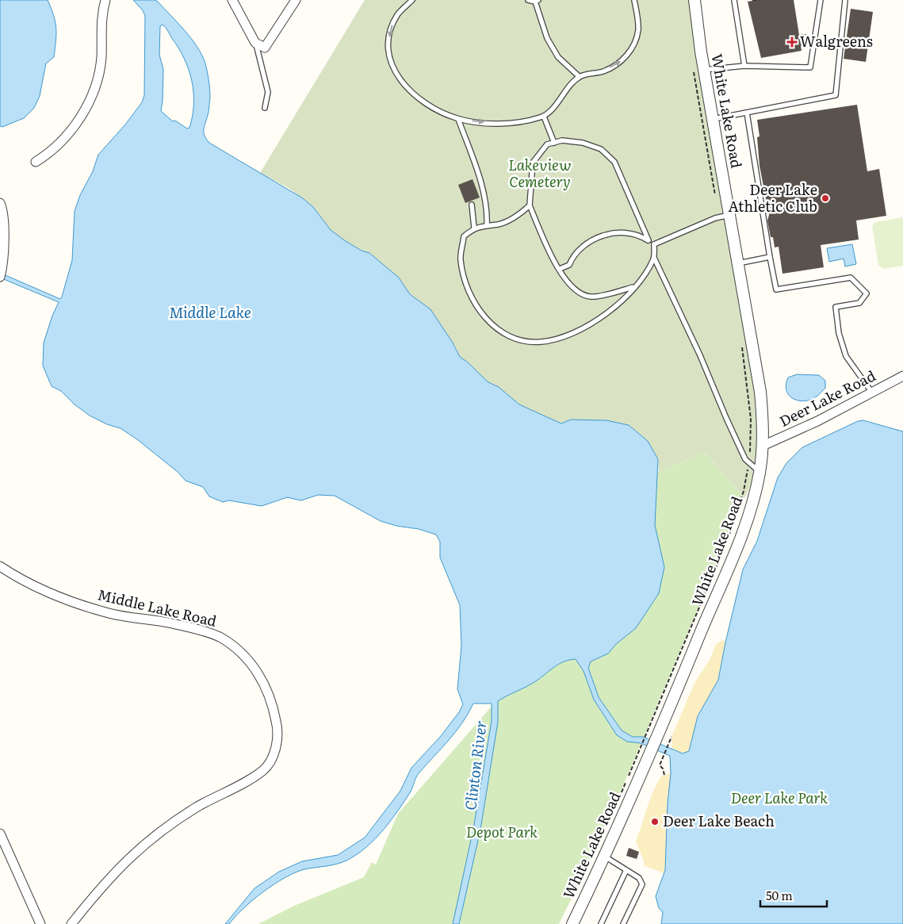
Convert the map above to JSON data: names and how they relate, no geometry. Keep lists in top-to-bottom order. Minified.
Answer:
{"streets":{"street":["White Lake Road","Deer Lake Road","Middle Lake Road"]},"crossings":[["White Lake Road","Deer Lake Road"]],"water":["Middle Lake","Clinton River"],"parks":["Lakeview Cemetery","Deer Lake Park","Depot Park"],"places":{"health":["Walgreens"],"other":["Deer Lake Athletic Club","Deer Lake Beach"]},"scale_bar":"50 m"}
